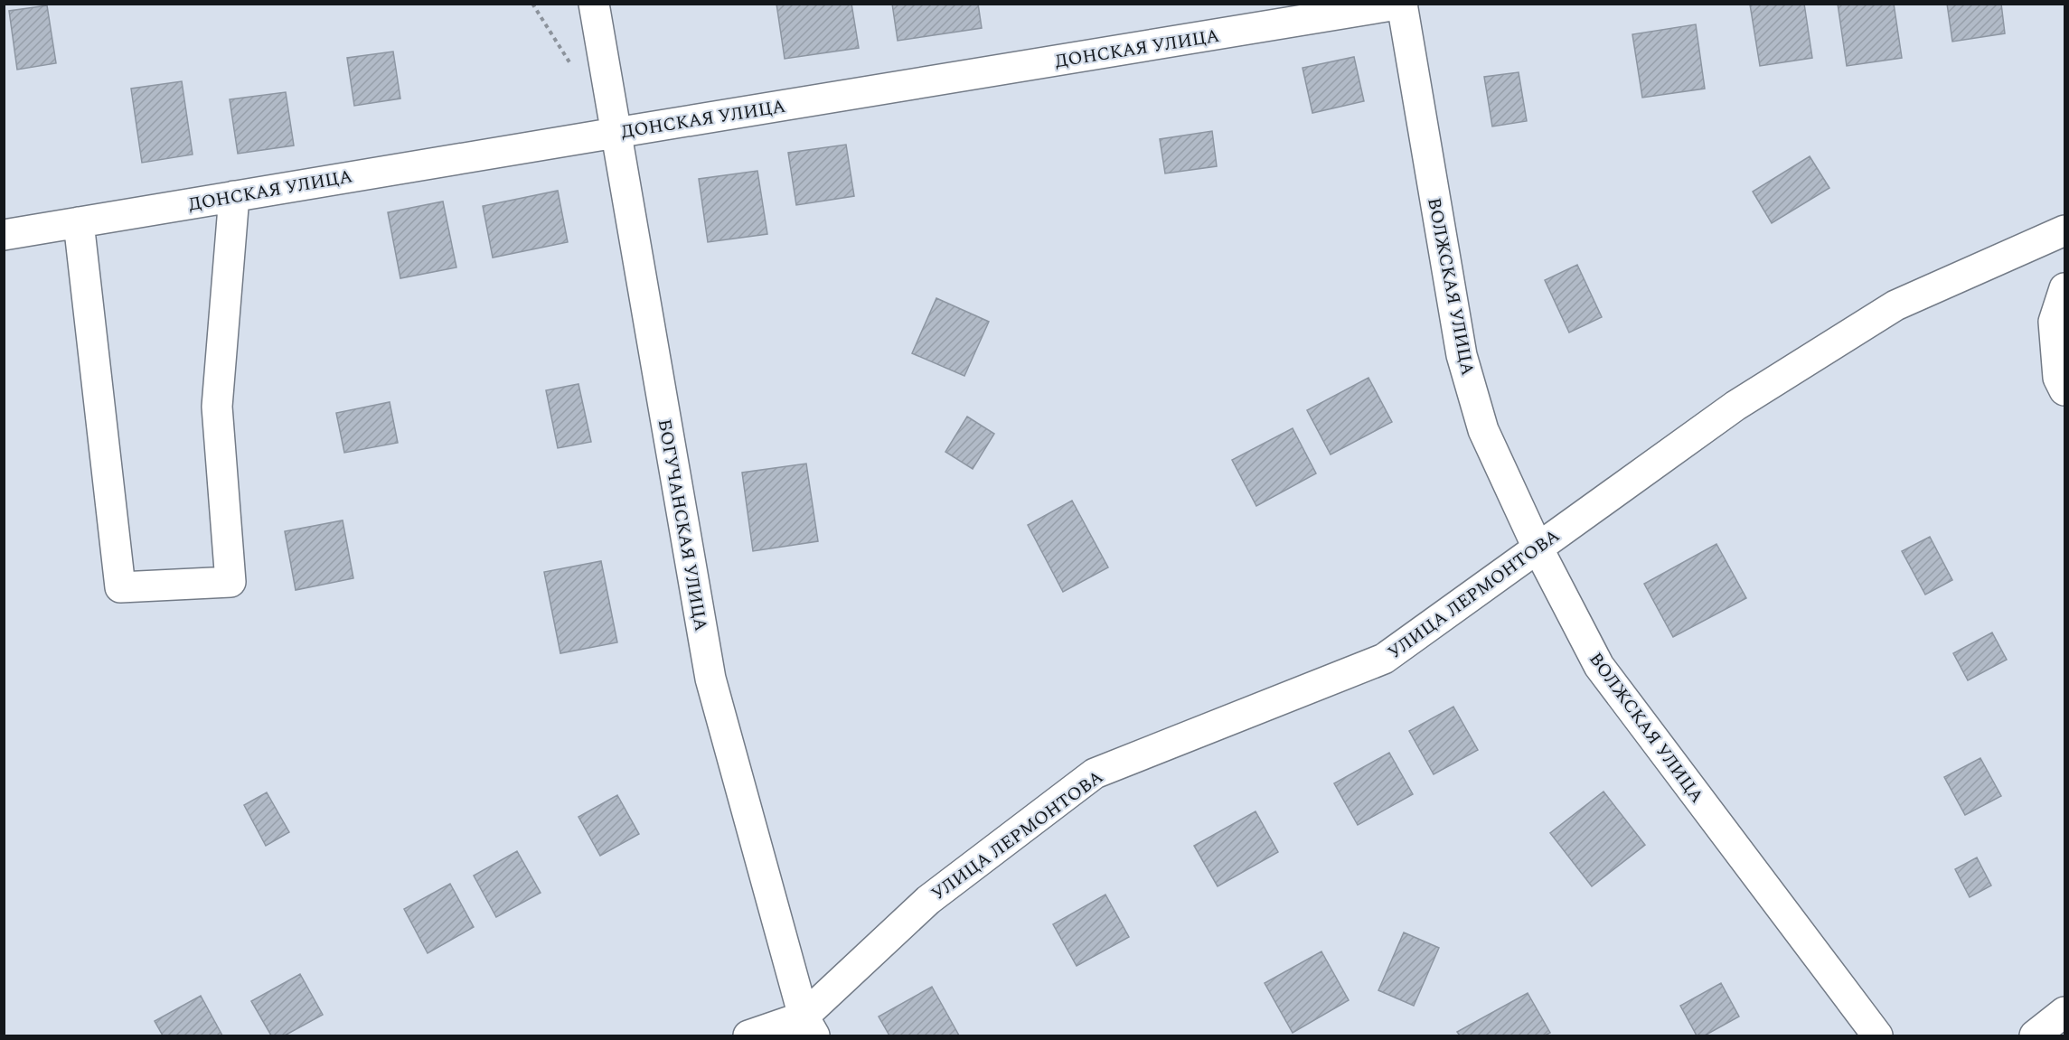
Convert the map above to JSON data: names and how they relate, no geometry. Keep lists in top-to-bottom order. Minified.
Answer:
{"streets":{"street":["ДОНСКАЯ УЛИЦА","ВОЛЖСКАЯ УЛИЦА","БОГУЧАНСКАЯ УЛИЦА","УЛИЦА ЛЕРМОНТОВА"]},"crossings":[["ДОНСКАЯ УЛИЦА","ВОЛЖСКАЯ УЛИЦА"],["ДОНСКАЯ УЛИЦА","БОГУЧАНСКАЯ УЛИЦА"],["ВОЛЖСКАЯ УЛИЦА","УЛИЦА ЛЕРМОНТОВА"],["БОГУЧАНСКАЯ УЛИЦА","УЛИЦА ЛЕРМОНТОВА"]]}
